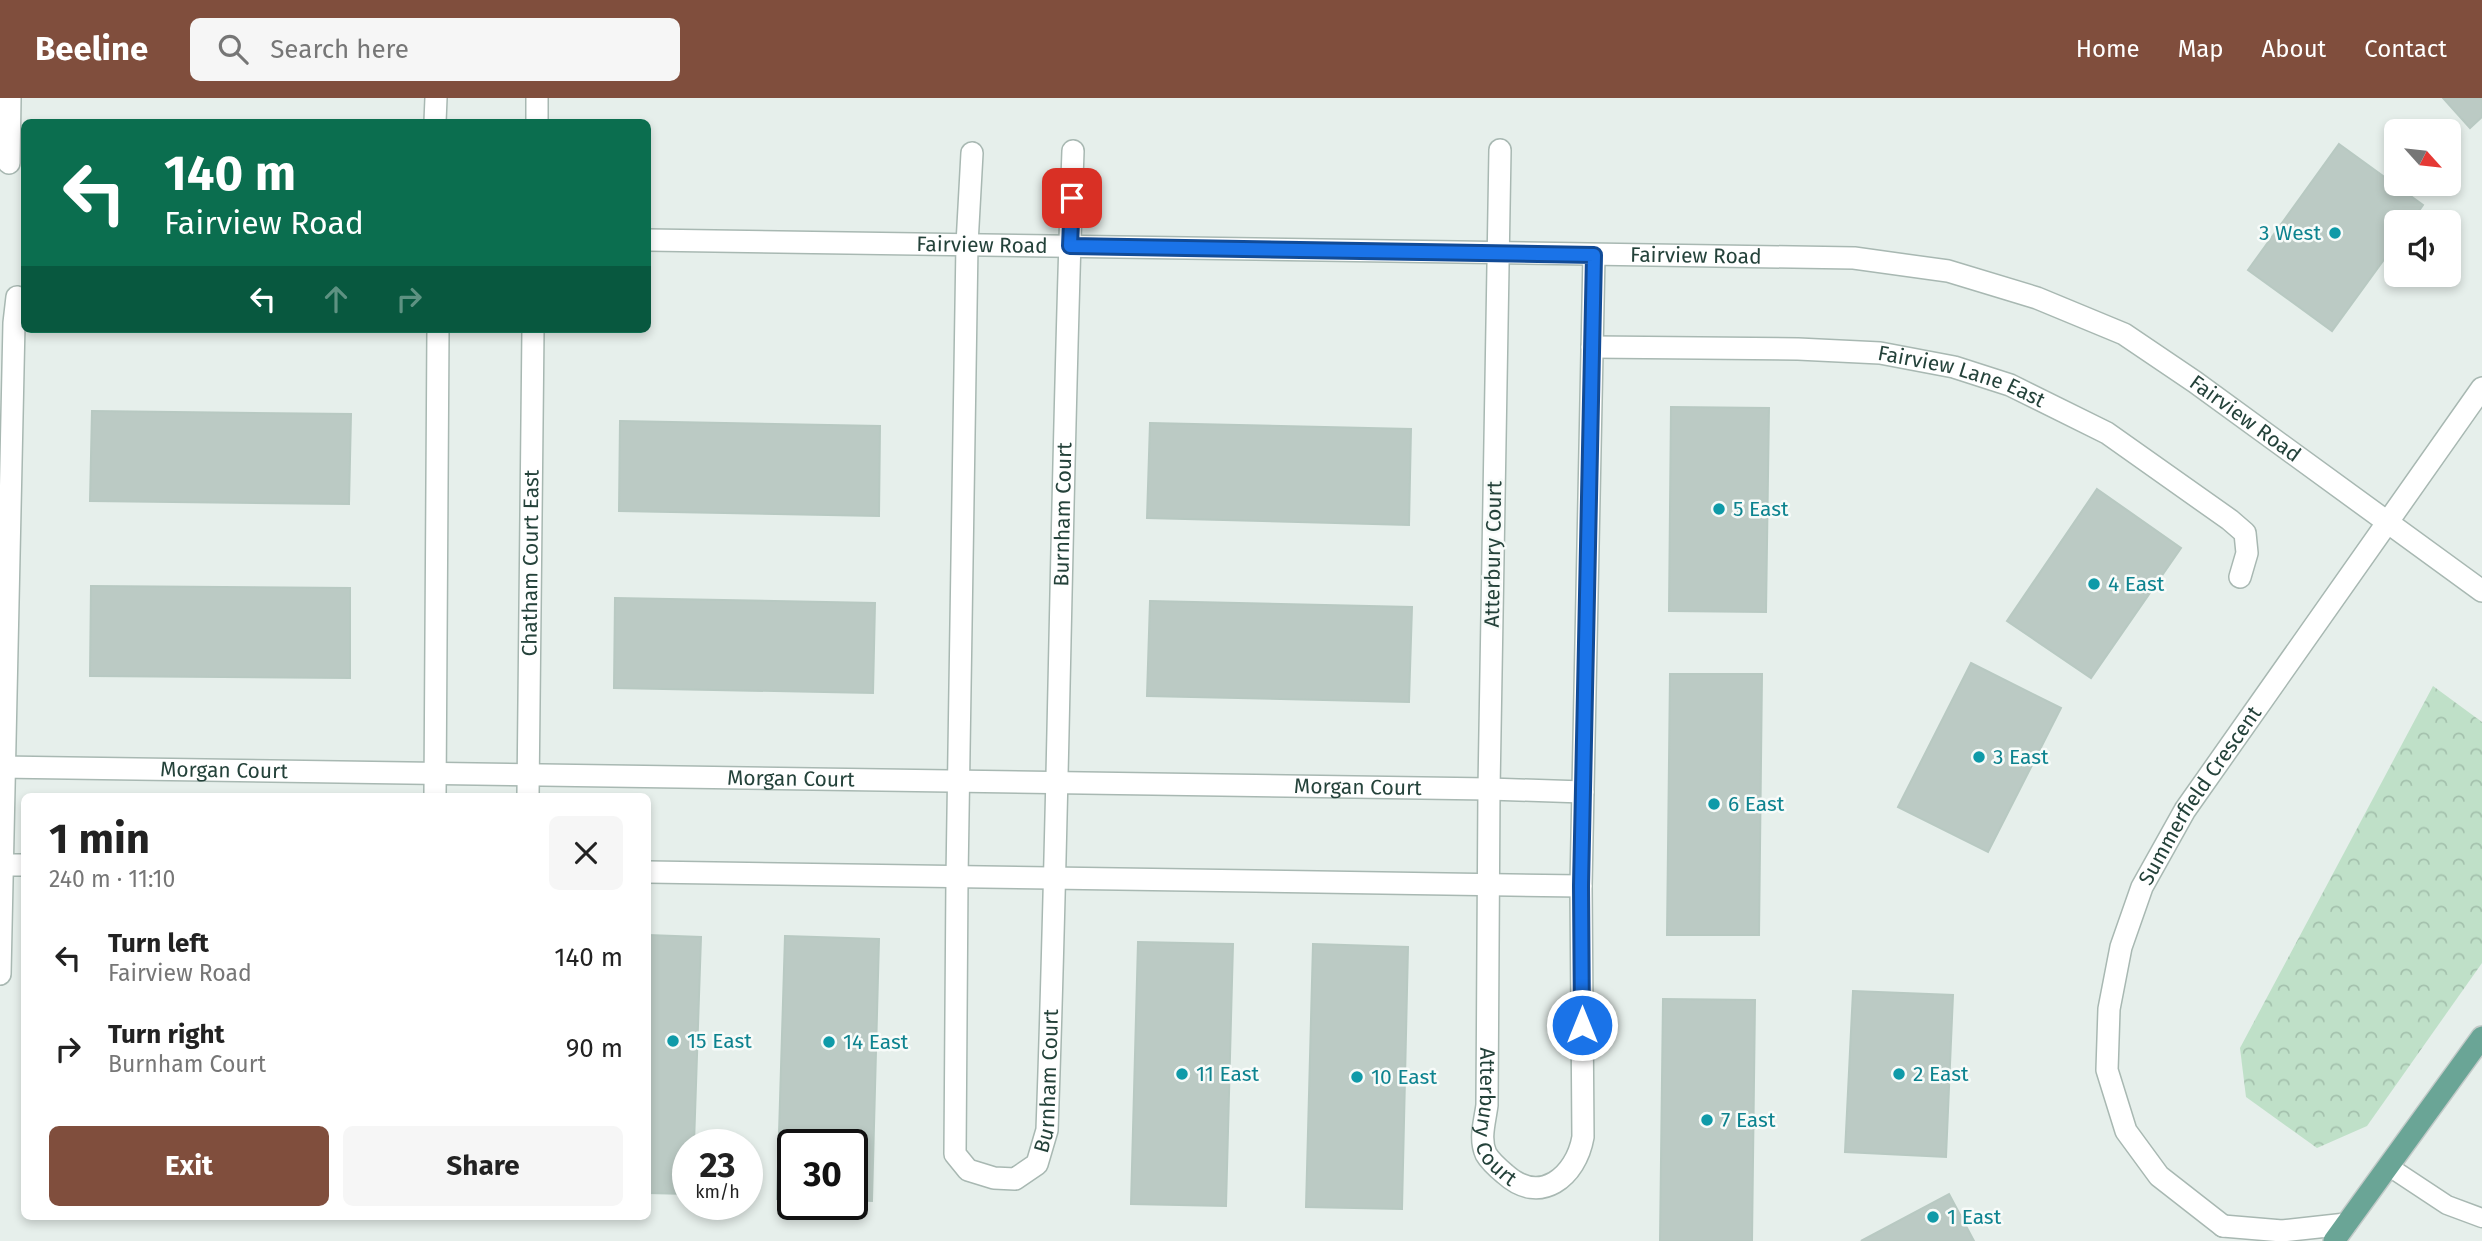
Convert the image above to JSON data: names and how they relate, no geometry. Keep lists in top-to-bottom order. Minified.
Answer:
{"streets":{"street":["Fairview Road","Fairview Lane East","Burnham Court","Atterbury Court","Chatham Court East","Morgan Court","Summerfield Crescent"]},"crossings":[["Fairview Road","Burnham Court"],["Fairview Road","Atterbury Court"],["Fairview Road","Summerfield Crescent"],["Fairview Lane East","Atterbury Court"],["Burnham Court","Morgan Court"],["Atterbury Court","Morgan Court"],["Chatham Court East","Morgan Court"]],"places":["3 West","5 East","4 East","3 East","6 East","15 East","14 East","11 East","2 East","10 East","7 East","1 East"],"north":"bottom right","page":{"header":"Beeline","search":"Search here","nav":["Home","Map","About","Contact"],"turn":["140 m","Fairview Road"],"heading":["1 min","240 m · 11:10"],"list":[{"name":"Turn left","note":"Fairview Road","value":"140 m"},{"name":"Turn right","note":"Burnham Court","value":"90 m"}],"buttons":["Exit","Share"],"speed":"23 km/h","limit":"30"}}
